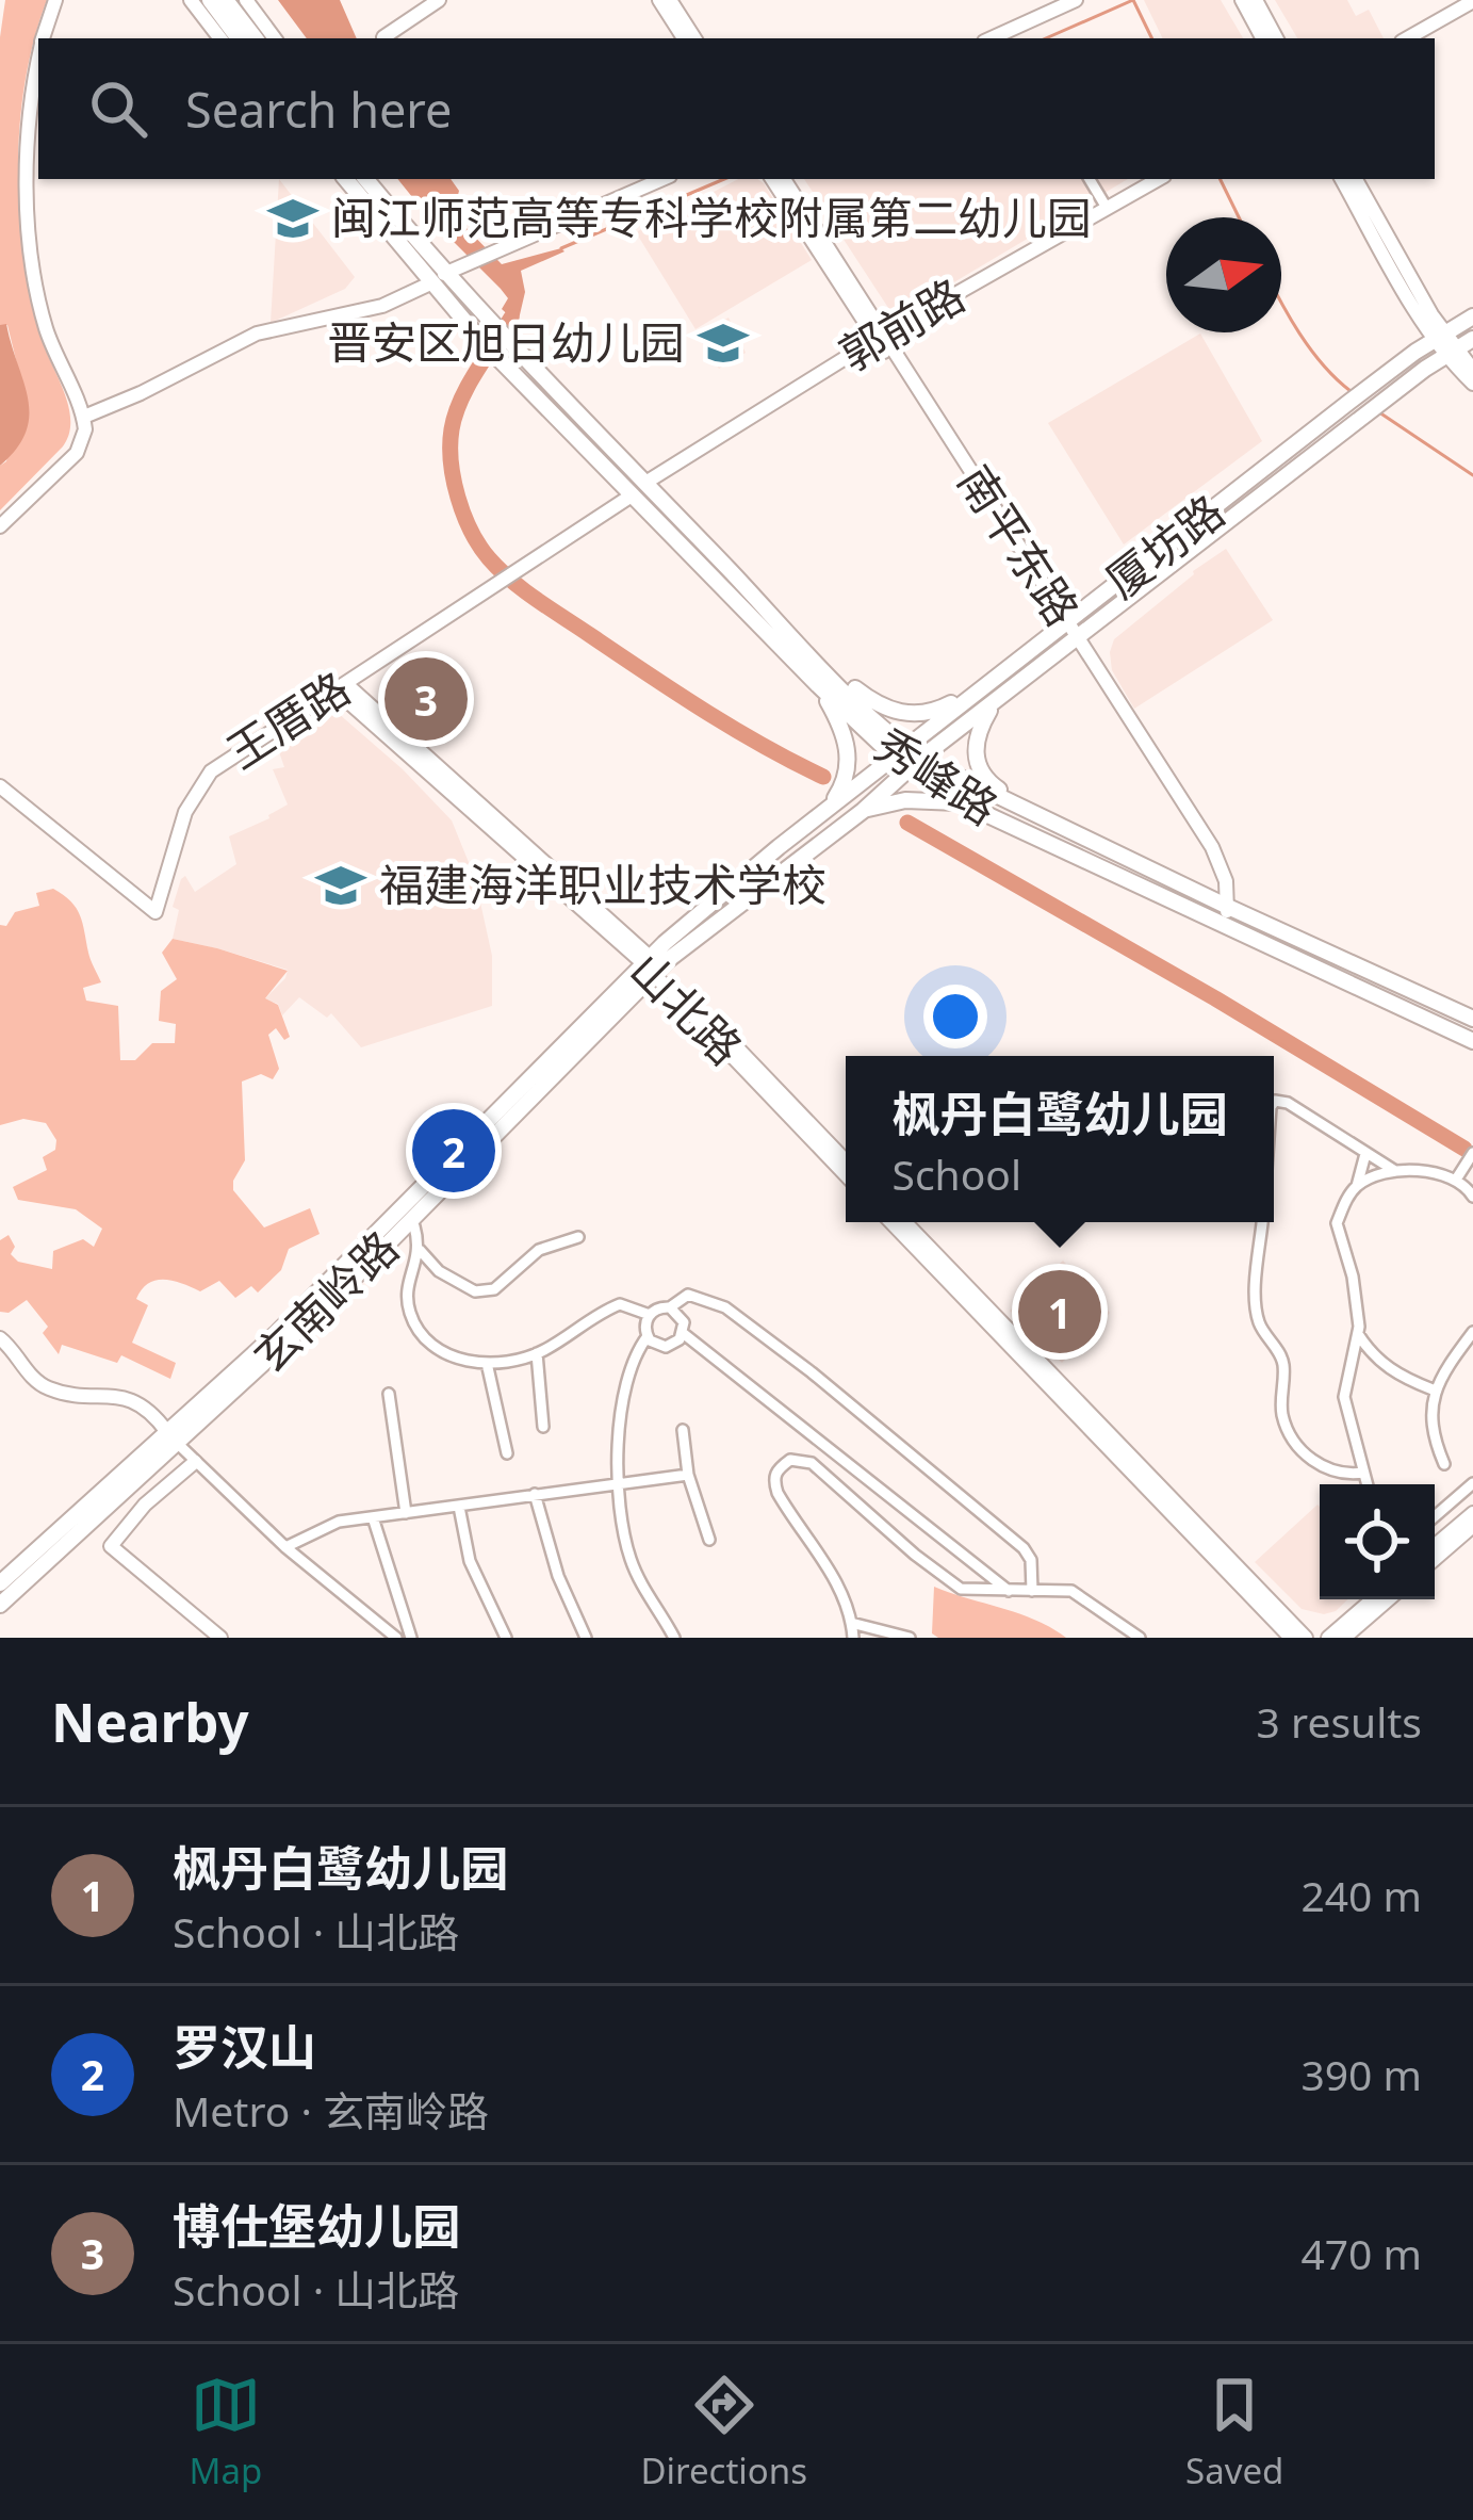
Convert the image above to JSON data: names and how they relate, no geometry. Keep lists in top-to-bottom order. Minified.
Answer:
{"streets":{"main road":["郭前路","南平东路","厦坊路","王厝路","秀峰路","山北路","玄南岭路"]},"crossings":[["郭前路","南平东路"],["郭前路","秀峰路"],["南平东路","厦坊路"],["南平东路","秀峰路"],["厦坊路","秀峰路"],["厦坊路","玄南岭路"],["王厝路","秀峰路"],["王厝路","山北路"],["山北路","玄南岭路"]],"places":{"school or university":["闽江师范高等专科学校附属第二幼儿园","晋安区旭日幼儿园","福建海洋职业技术学校"]},"north":"right","page":{"search":"Search here","pins":["3","2","1"],"popup":["枫丹白鹭幼儿园","School"],"heading":["Nearby","3 results"],"list":[{"mark":"1","name":"枫丹白鹭幼儿园","note":"School · 山北路","value":"240 m"},{"mark":"2","name":"罗汉山","note":"Metro · 玄南岭路","value":"390 m"},{"mark":"3","name":"博仕堡幼儿园","note":"School · 山北路","value":"470 m"}],"nav":["Map","Directions","Saved"]}}
